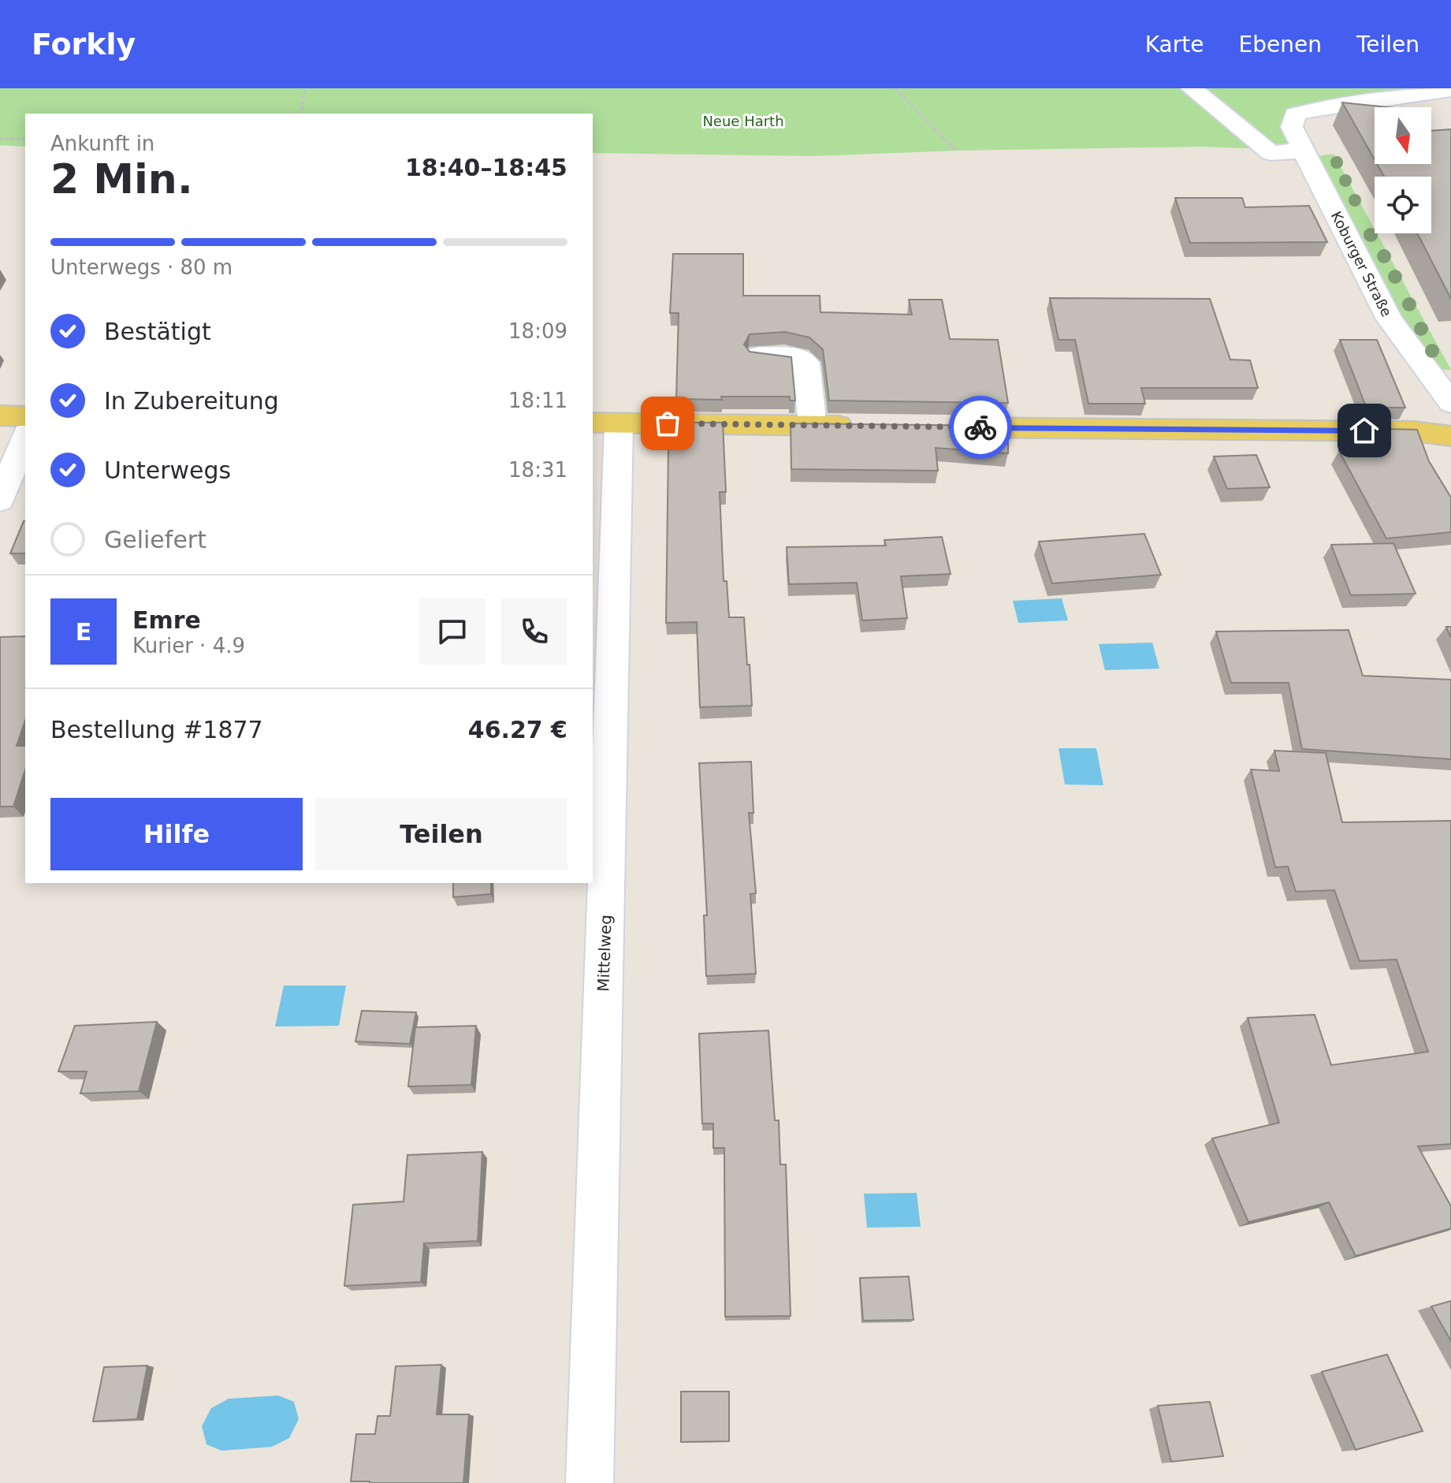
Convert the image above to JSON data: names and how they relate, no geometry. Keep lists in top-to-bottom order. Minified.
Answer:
{"streets":{"street":["Koburger Straße","Mittelweg"]},"parks":["Neue Harth"],"north":"bottom","page":{"header":"Forkly","nav":["Karte","Ebenen","Teilen"],"heading":["2 Min.","Ankunft in","18:40–18:45"],"panel":["Emre","Kurier · 4.9","Bestellung #1877","46.27 €"],"bar":"Unterwegs · 80 m","list":[["Bestätigt","18:09"],["In Zubereitung","18:11"],["Unterwegs","18:31"],"Geliefert"],"round":"E","buttons":["Hilfe","Teilen"]}}
